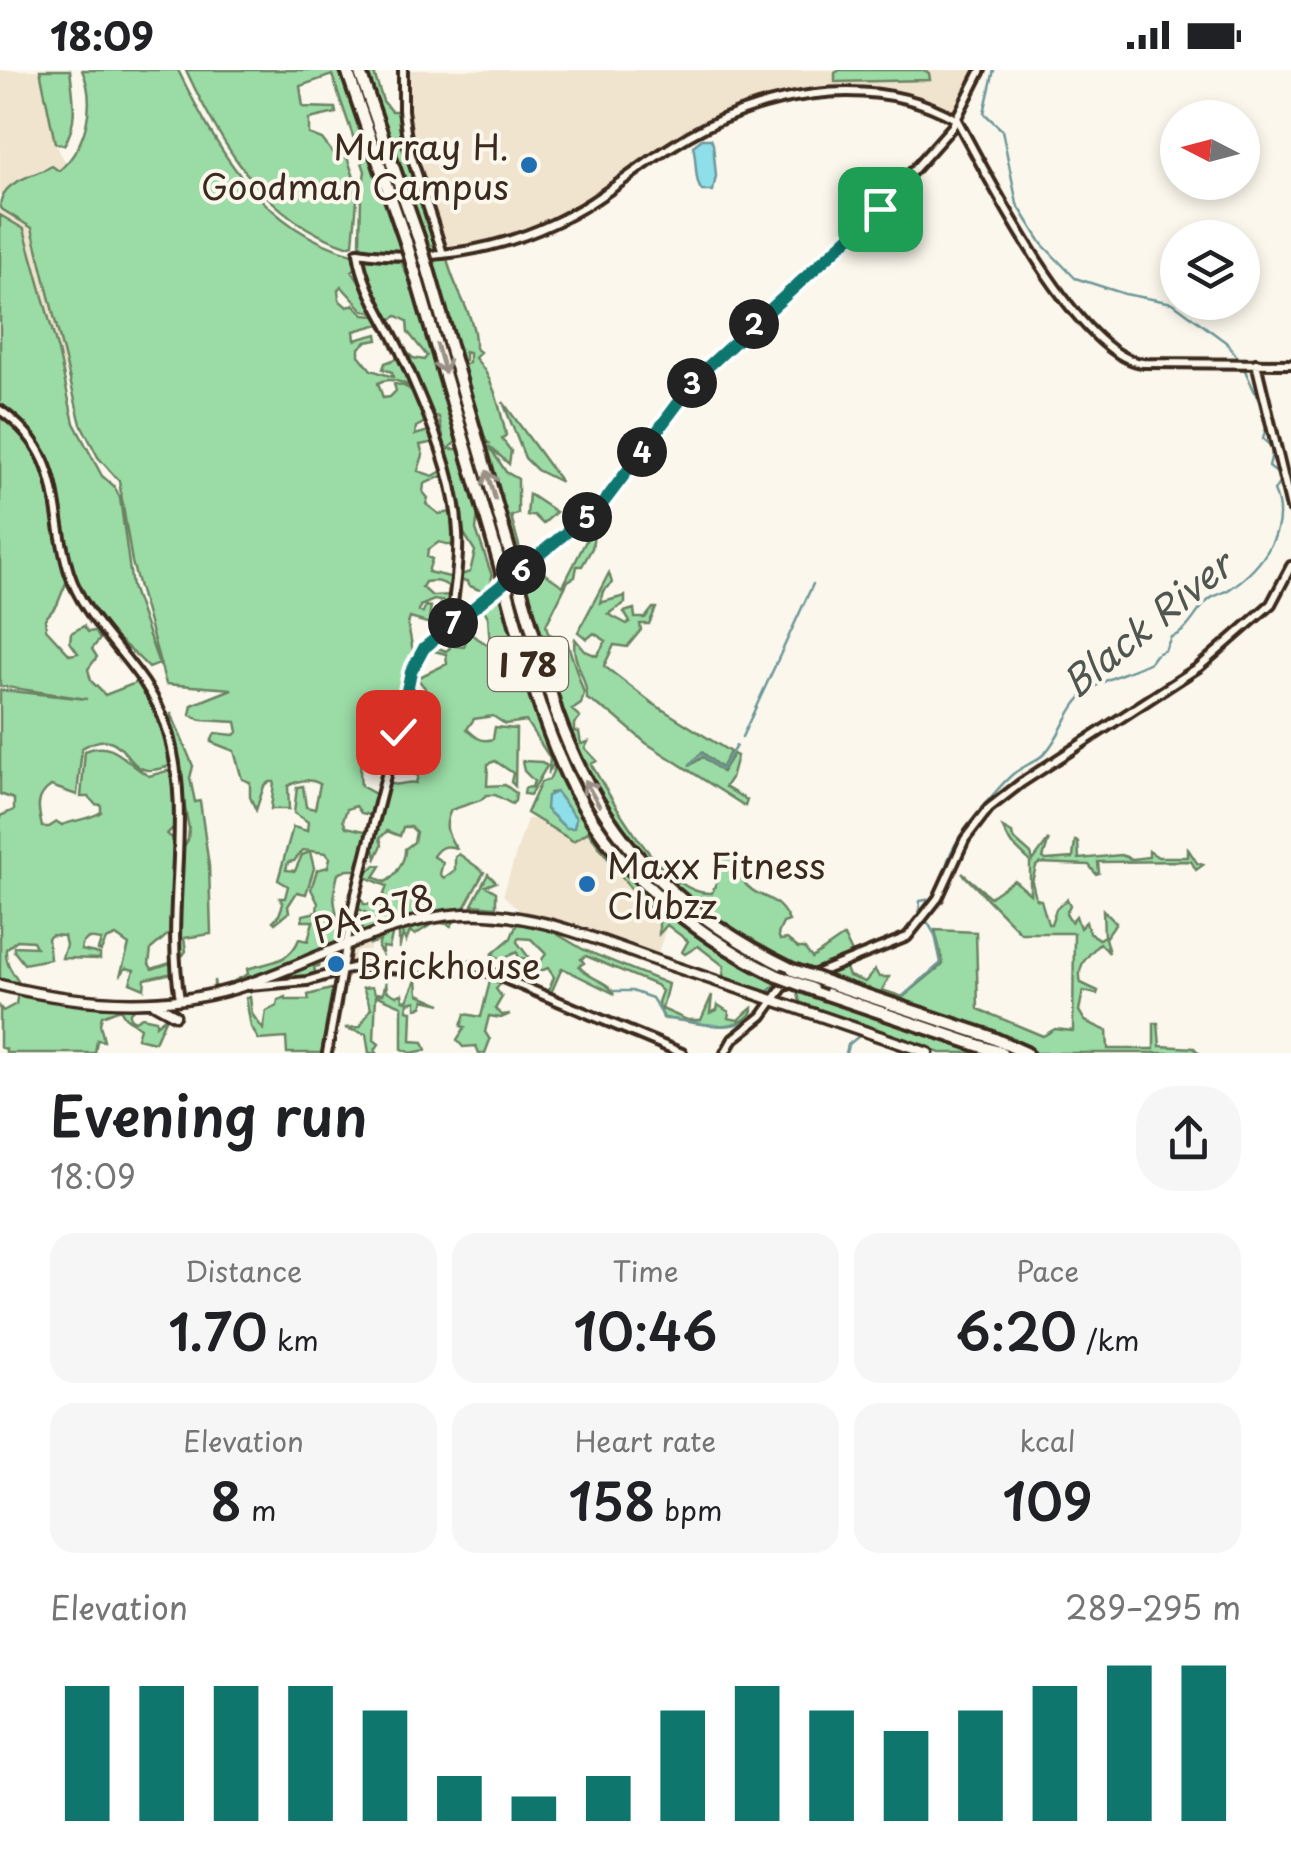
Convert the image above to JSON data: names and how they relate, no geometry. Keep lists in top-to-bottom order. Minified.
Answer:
{"streets":{"highway":["I 78"],"main road":["PA-378"]},"water":["Black River"],"places":["Murray H. Goodman Campus","Maxx Fitness Clubzz","Brickhouse"],"north":"left","page":{"status":"18:09","pins":["2","3","4","5","6","7"],"heading":["Evening run","18:09"],"stats":[["Distance","1.70 km"],["Time","10:46"],["Pace","6:20 /km"],["Elevation","8 m"],["Heart rate","158 bpm"],["kcal","109"]],"chart":["Elevation","289–295 m"]}}
